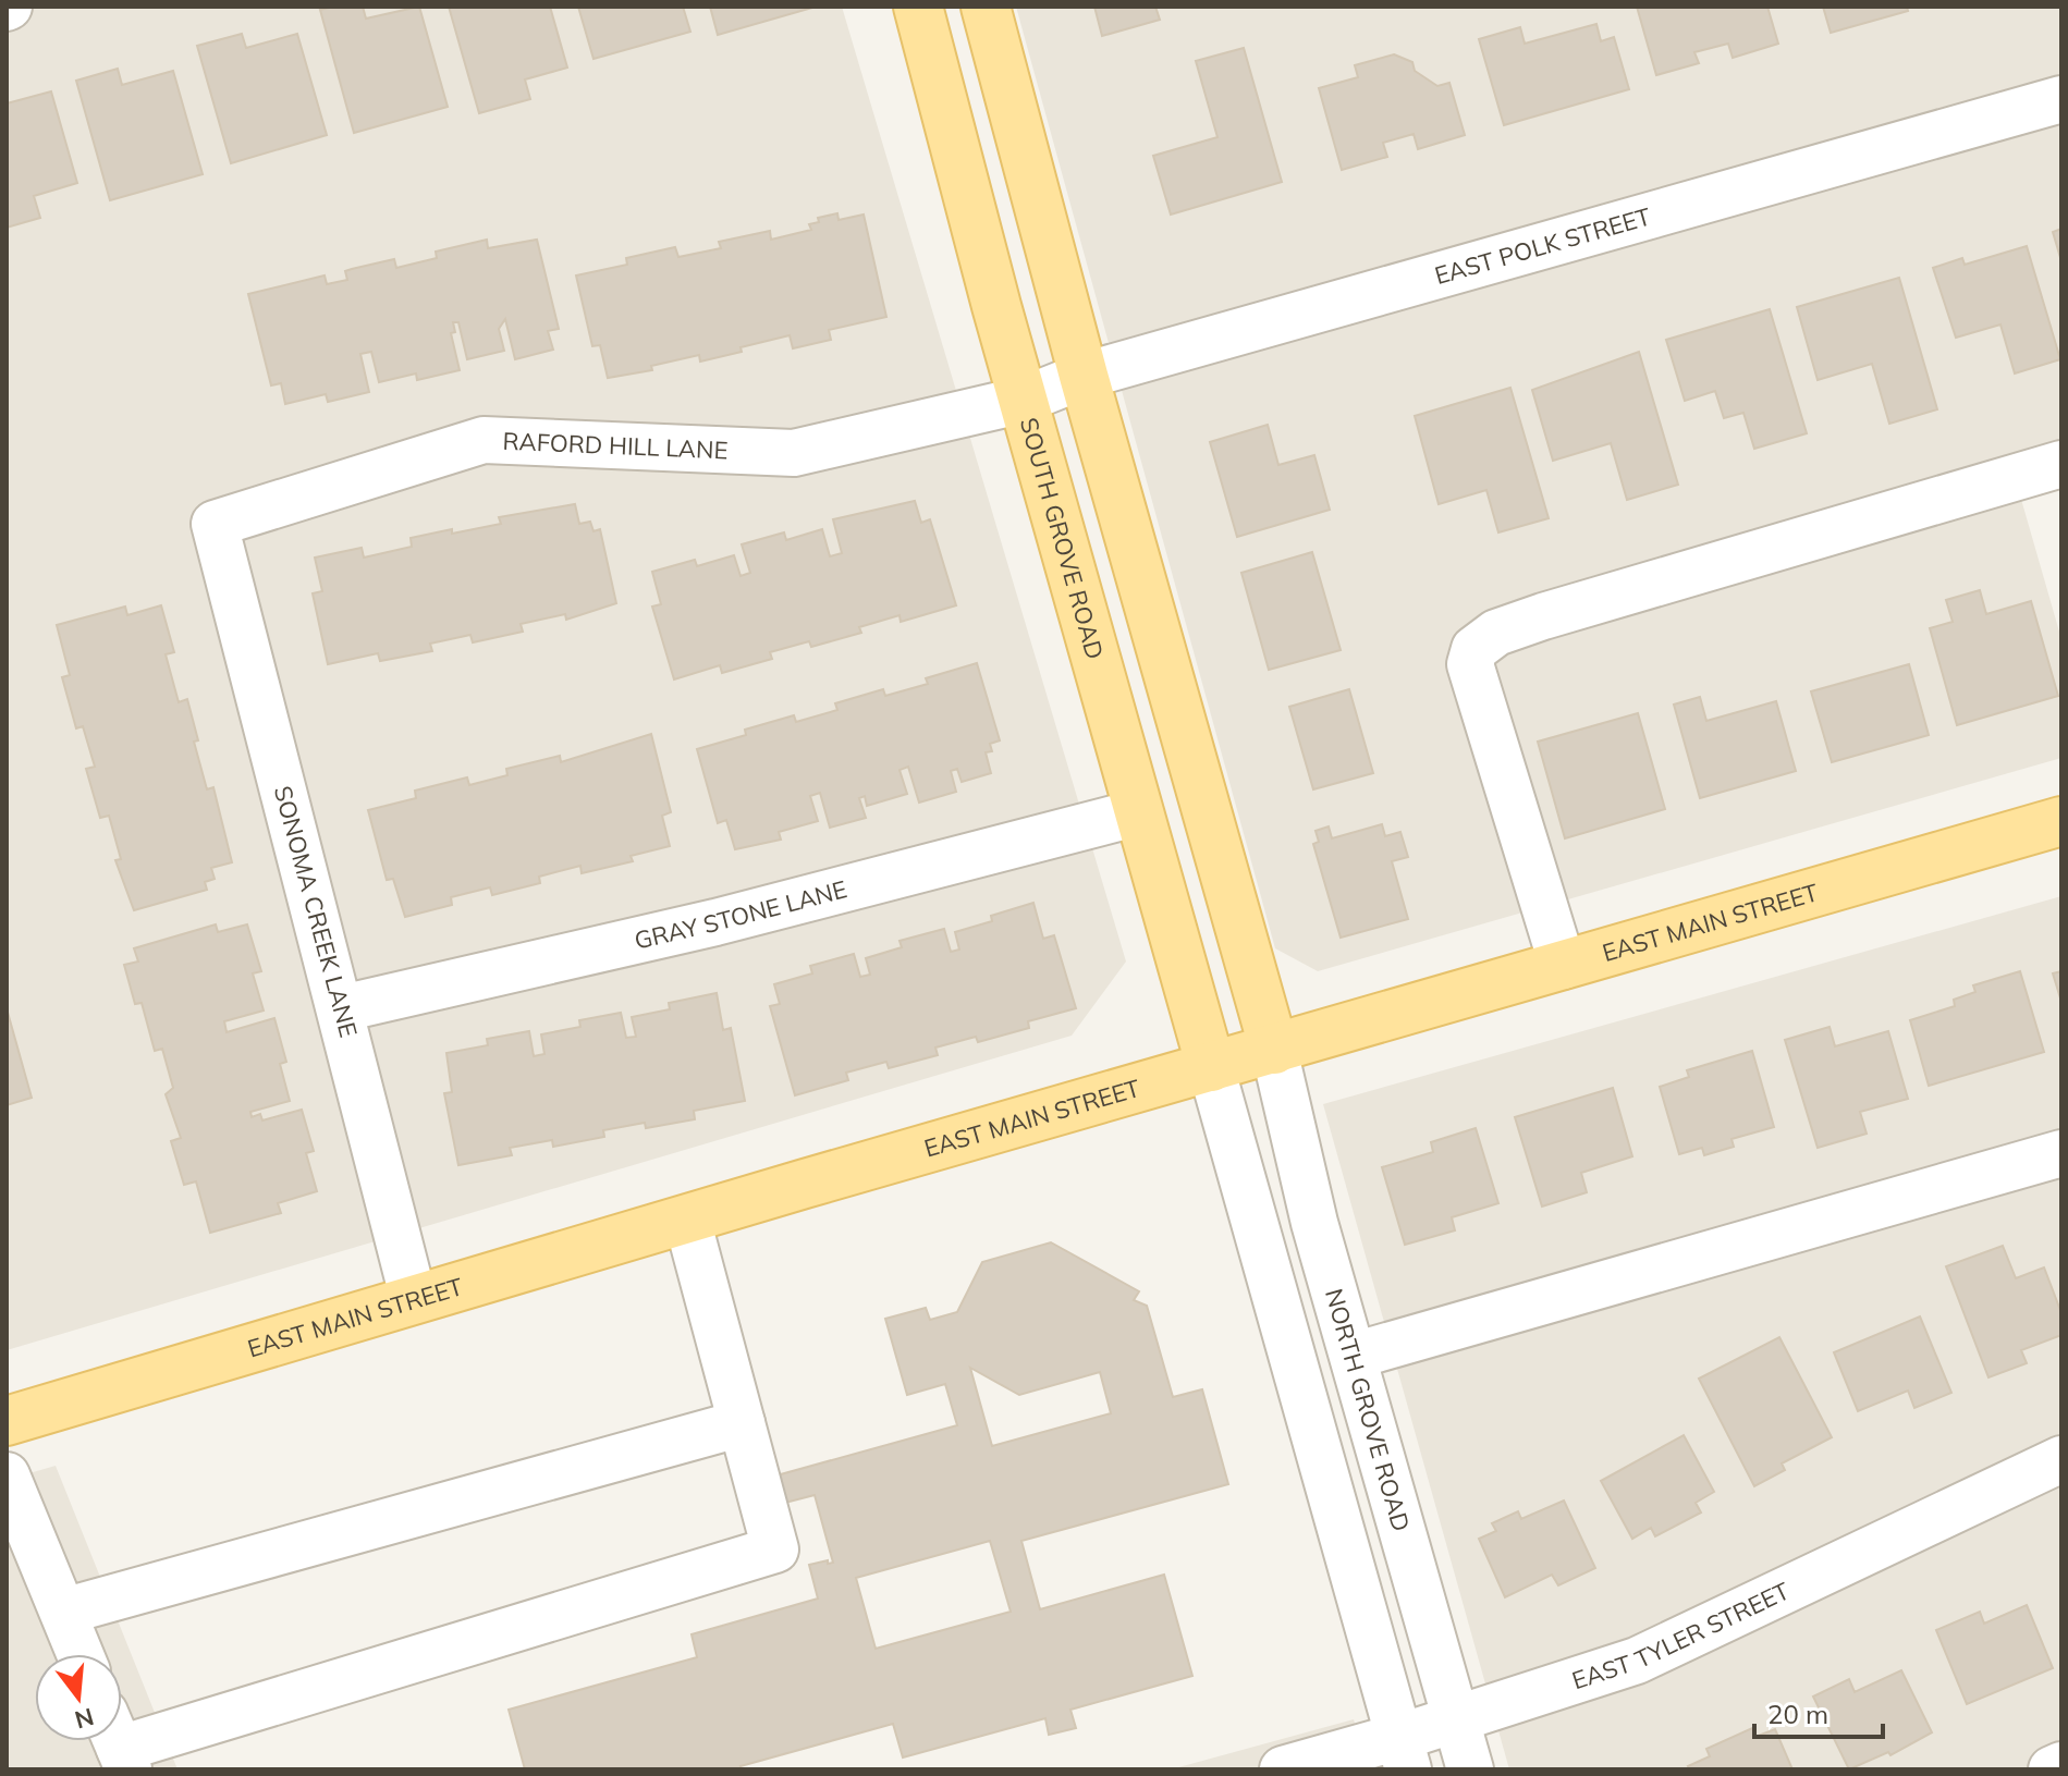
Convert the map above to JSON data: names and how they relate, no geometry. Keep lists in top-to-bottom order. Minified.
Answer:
{"streets":{"main road":["SOUTH GROVE ROAD","EAST MAIN STREET"],"street":["EAST POLK STREET","RAFORD HILL LANE","SONOMA CREEK LANE","GRAY STONE LANE","NORTH GROVE ROAD","EAST TYLER STREET"]},"crossings":[["EAST POLK STREET","RAFORD HILL LANE"],["EAST POLK STREET","SOUTH GROVE ROAD"],["RAFORD HILL LANE","SOUTH GROVE ROAD"],["RAFORD HILL LANE","SONOMA CREEK LANE"],["SOUTH GROVE ROAD","GRAY STONE LANE"],["SOUTH GROVE ROAD","EAST MAIN STREET"],["SONOMA CREEK LANE","GRAY STONE LANE"],["SONOMA CREEK LANE","EAST MAIN STREET"],["EAST MAIN STREET","NORTH GROVE ROAD"],["NORTH GROVE ROAD","EAST TYLER STREET"]],"scale_bar":"20 m","north":"bottom"}
